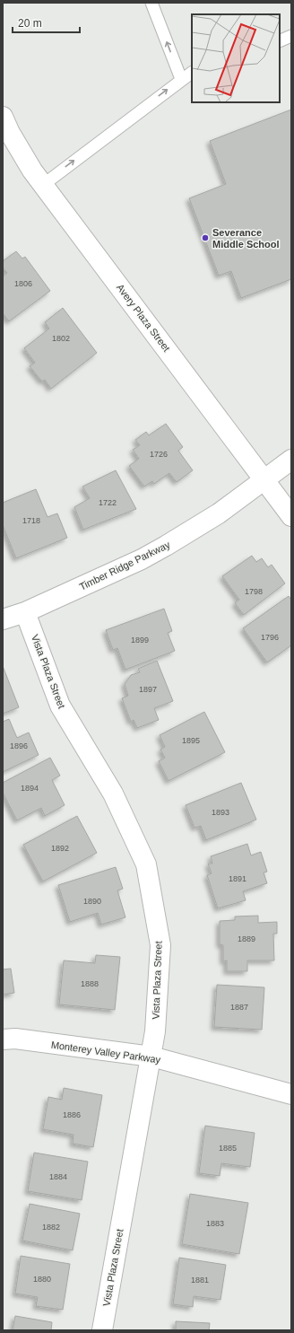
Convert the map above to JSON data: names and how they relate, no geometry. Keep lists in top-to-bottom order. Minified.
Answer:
{"streets":{"street":["Avery Plaza Street","Timber Ridge Parkway","Vista Plaza Street","Monterey Valley Parkway"]},"crossings":[["Avery Plaza Street","Timber Ridge Parkway"],["Timber Ridge Parkway","Vista Plaza Street"],["Vista Plaza Street","Monterey Valley Parkway"]],"places":["Severance Middle School"],"house_numbers":["1806","1802","1726","1722","1718","1798","1796","1899","1897","1895","1896","1894","1893","1892","1891","1890","1889","1888","1887","1886","1885","1884","1883","1882","1880","1881"],"scale_bar":"20 m"}
